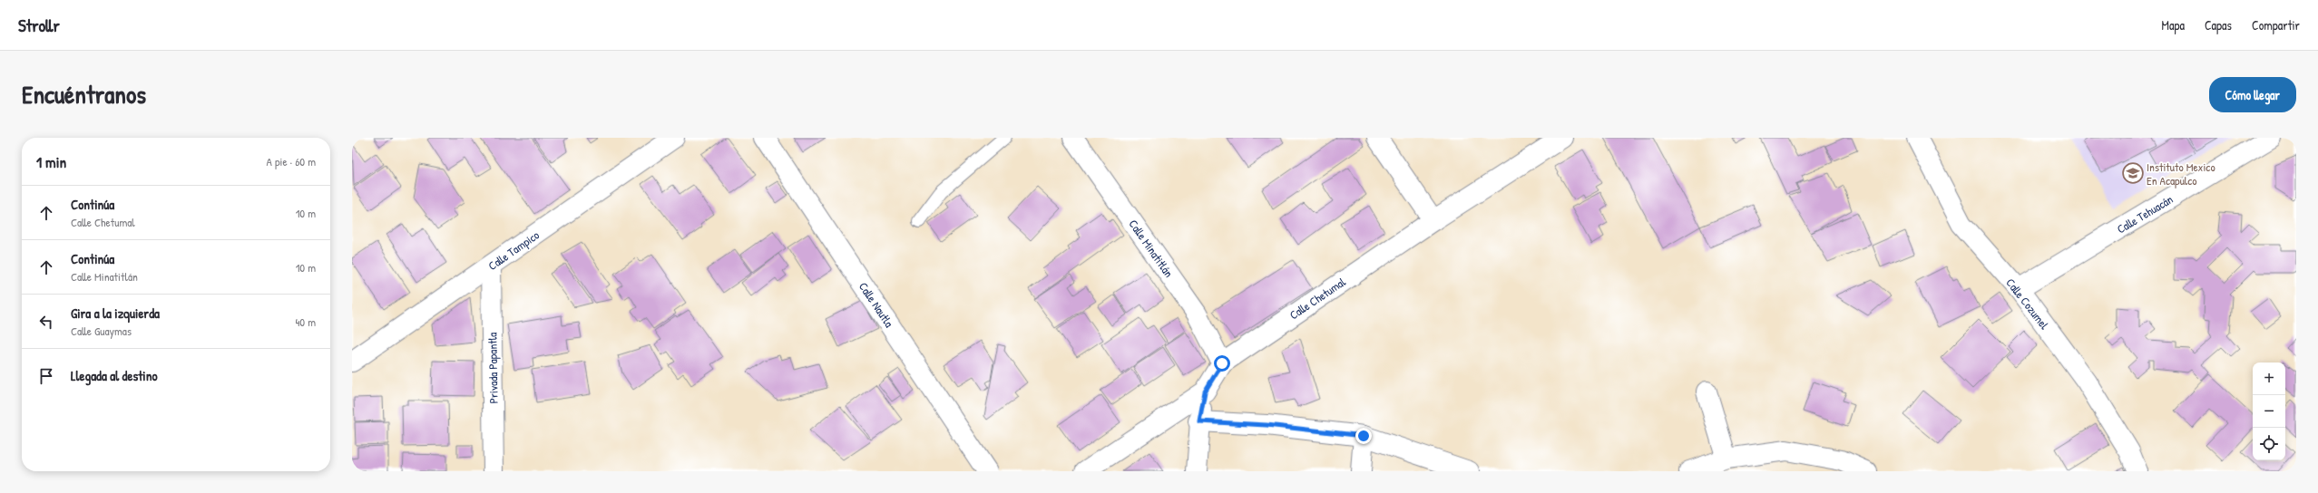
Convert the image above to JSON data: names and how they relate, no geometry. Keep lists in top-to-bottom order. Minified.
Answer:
{"streets":{"street":["Calle Tehuacán","Calle Minatitlán","Calle Tampico","Calle Chetumal","Calle Cozumel","Calle Nautla","Privada Papantla"]},"crossings":[["Calle Tehuacán","Calle Cozumel"],["Calle Minatitlán","Calle Chetumal"],["Calle Tampico","Privada Papantla"]],"places":{"school or university":["Instituto Mexico En Acapulco"]},"page":{"header":"Strollr","nav":["Mapa","Capas","Compartir"],"title":"Encuéntranos","buttons":"Cómo llegar","heading":["1 min","A pie · 60 m"],"list":[["Continúa","Calle Chetumal","10 m"],["Continúa","Calle Minatitlán","10 m"],["Gira a la izquierda","Calle Guaymas","40 m"],"Llegada al destino"],"map_buttons":["+","−"]}}
